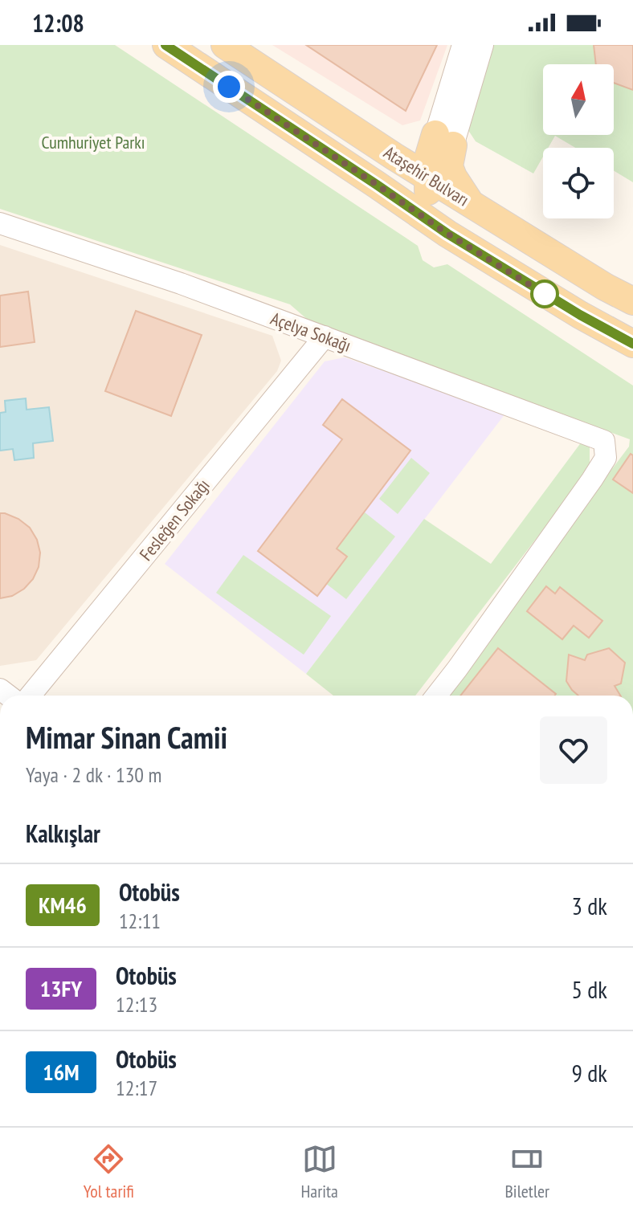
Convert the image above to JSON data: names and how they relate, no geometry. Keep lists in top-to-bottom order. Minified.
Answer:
{"streets":{"main road":["Ataşehir Bulvarı"],"street":["Açelya Sokağı","Fesleğen Sokağı"]},"crossings":[["Açelya Sokağı","Fesleğen Sokağı"]],"parks":["Cumhuriyet Parkı"],"lines":["bus line KM46"],"north":"top","page":{"status":"12:08","heading":[["Mimar Sinan Camii","Yaya · 2 dk · 130 m"],"Kalkışlar"],"list":[{"mark":"KM46","name":"Otobüs","note":"12:11","value":"3 dk"},{"mark":"13FY","name":"Otobüs","note":"12:13","value":"5 dk"},{"mark":"16M","name":"Otobüs","note":"12:17","value":"9 dk"}],"tabs":["Yol tarifi","Harita","Biletler"]}}
